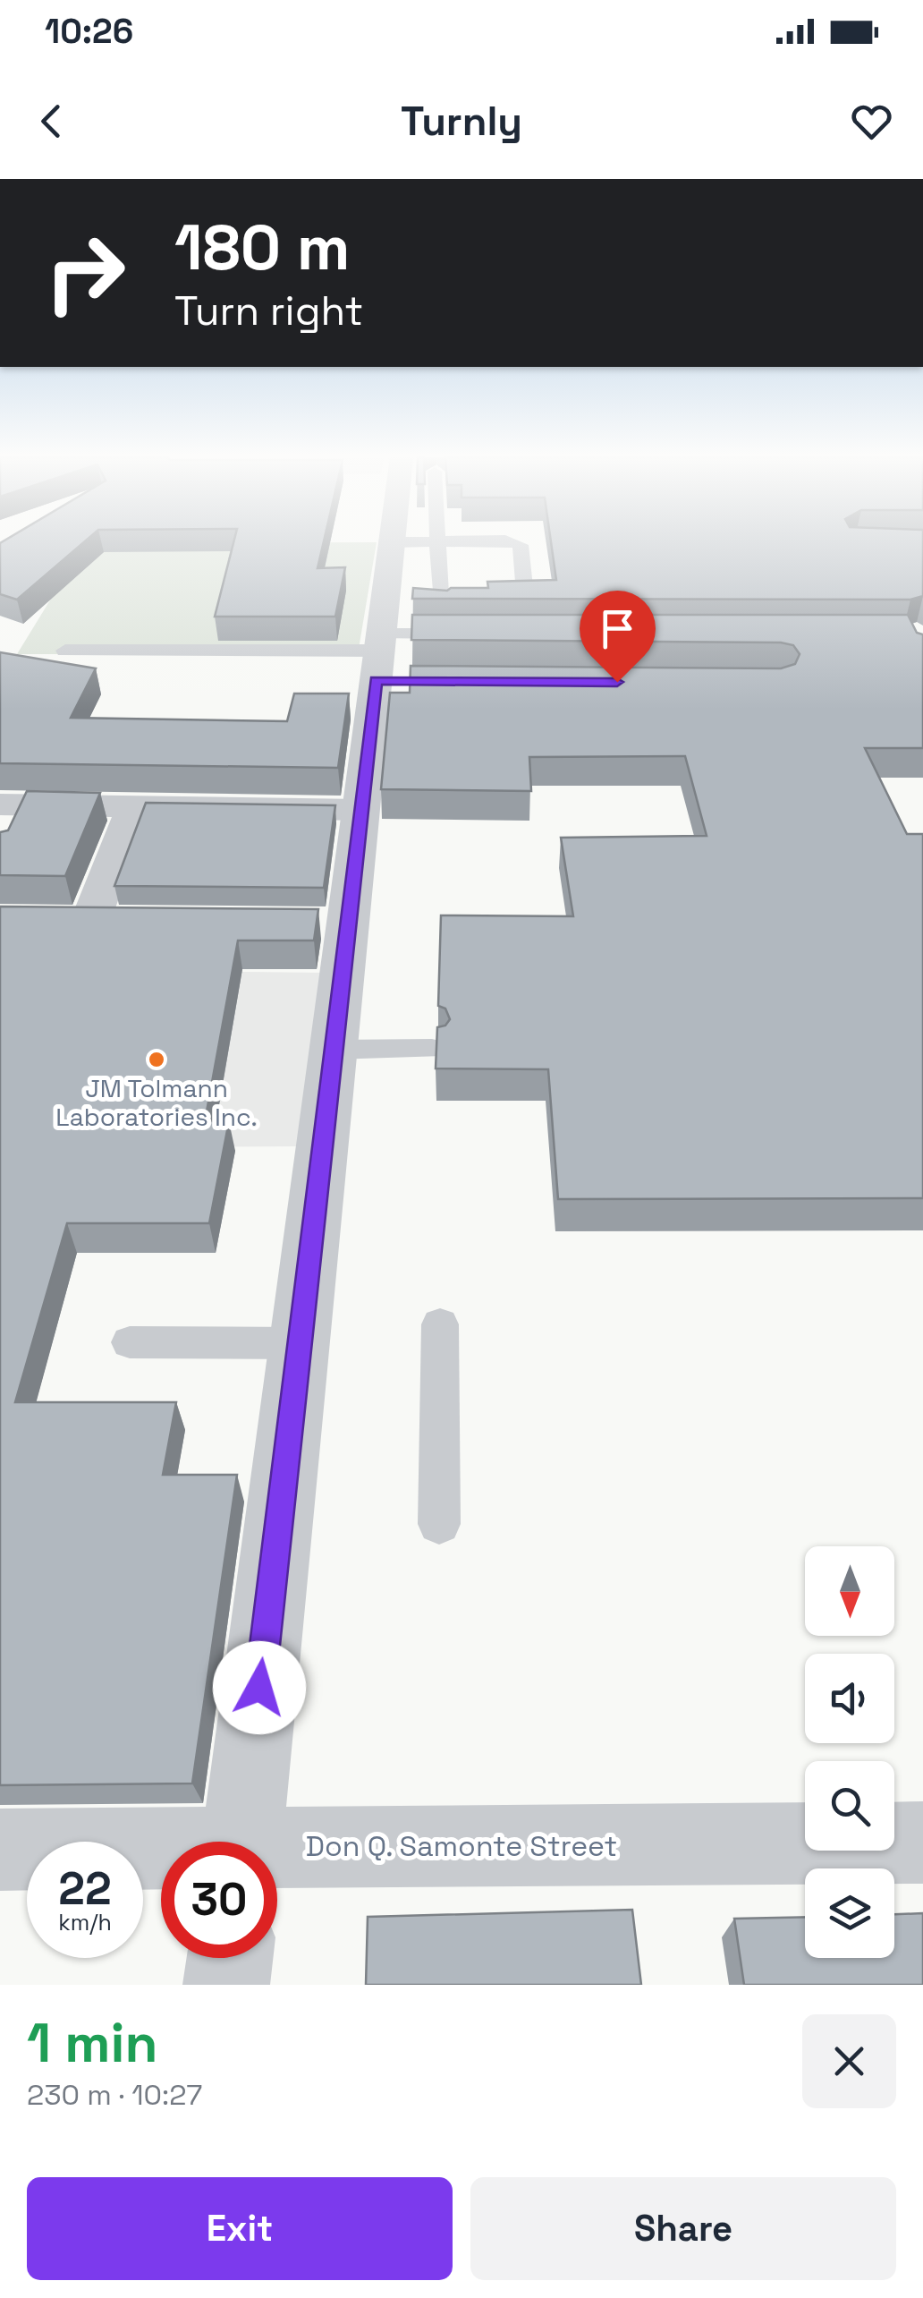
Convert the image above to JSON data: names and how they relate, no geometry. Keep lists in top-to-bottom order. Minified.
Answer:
{"streets":{"street":["Don Q. Samonte Street"]},"places":["JM Tolmann Laboratories Inc."],"north":"bottom","page":{"status":"10:26","header":"Turnly","turn":["180 m","Turn right"],"speed":"22 km/h","limit":"30","heading":["1 min","230 m · 10:27"],"buttons":["Exit","Share"]}}
